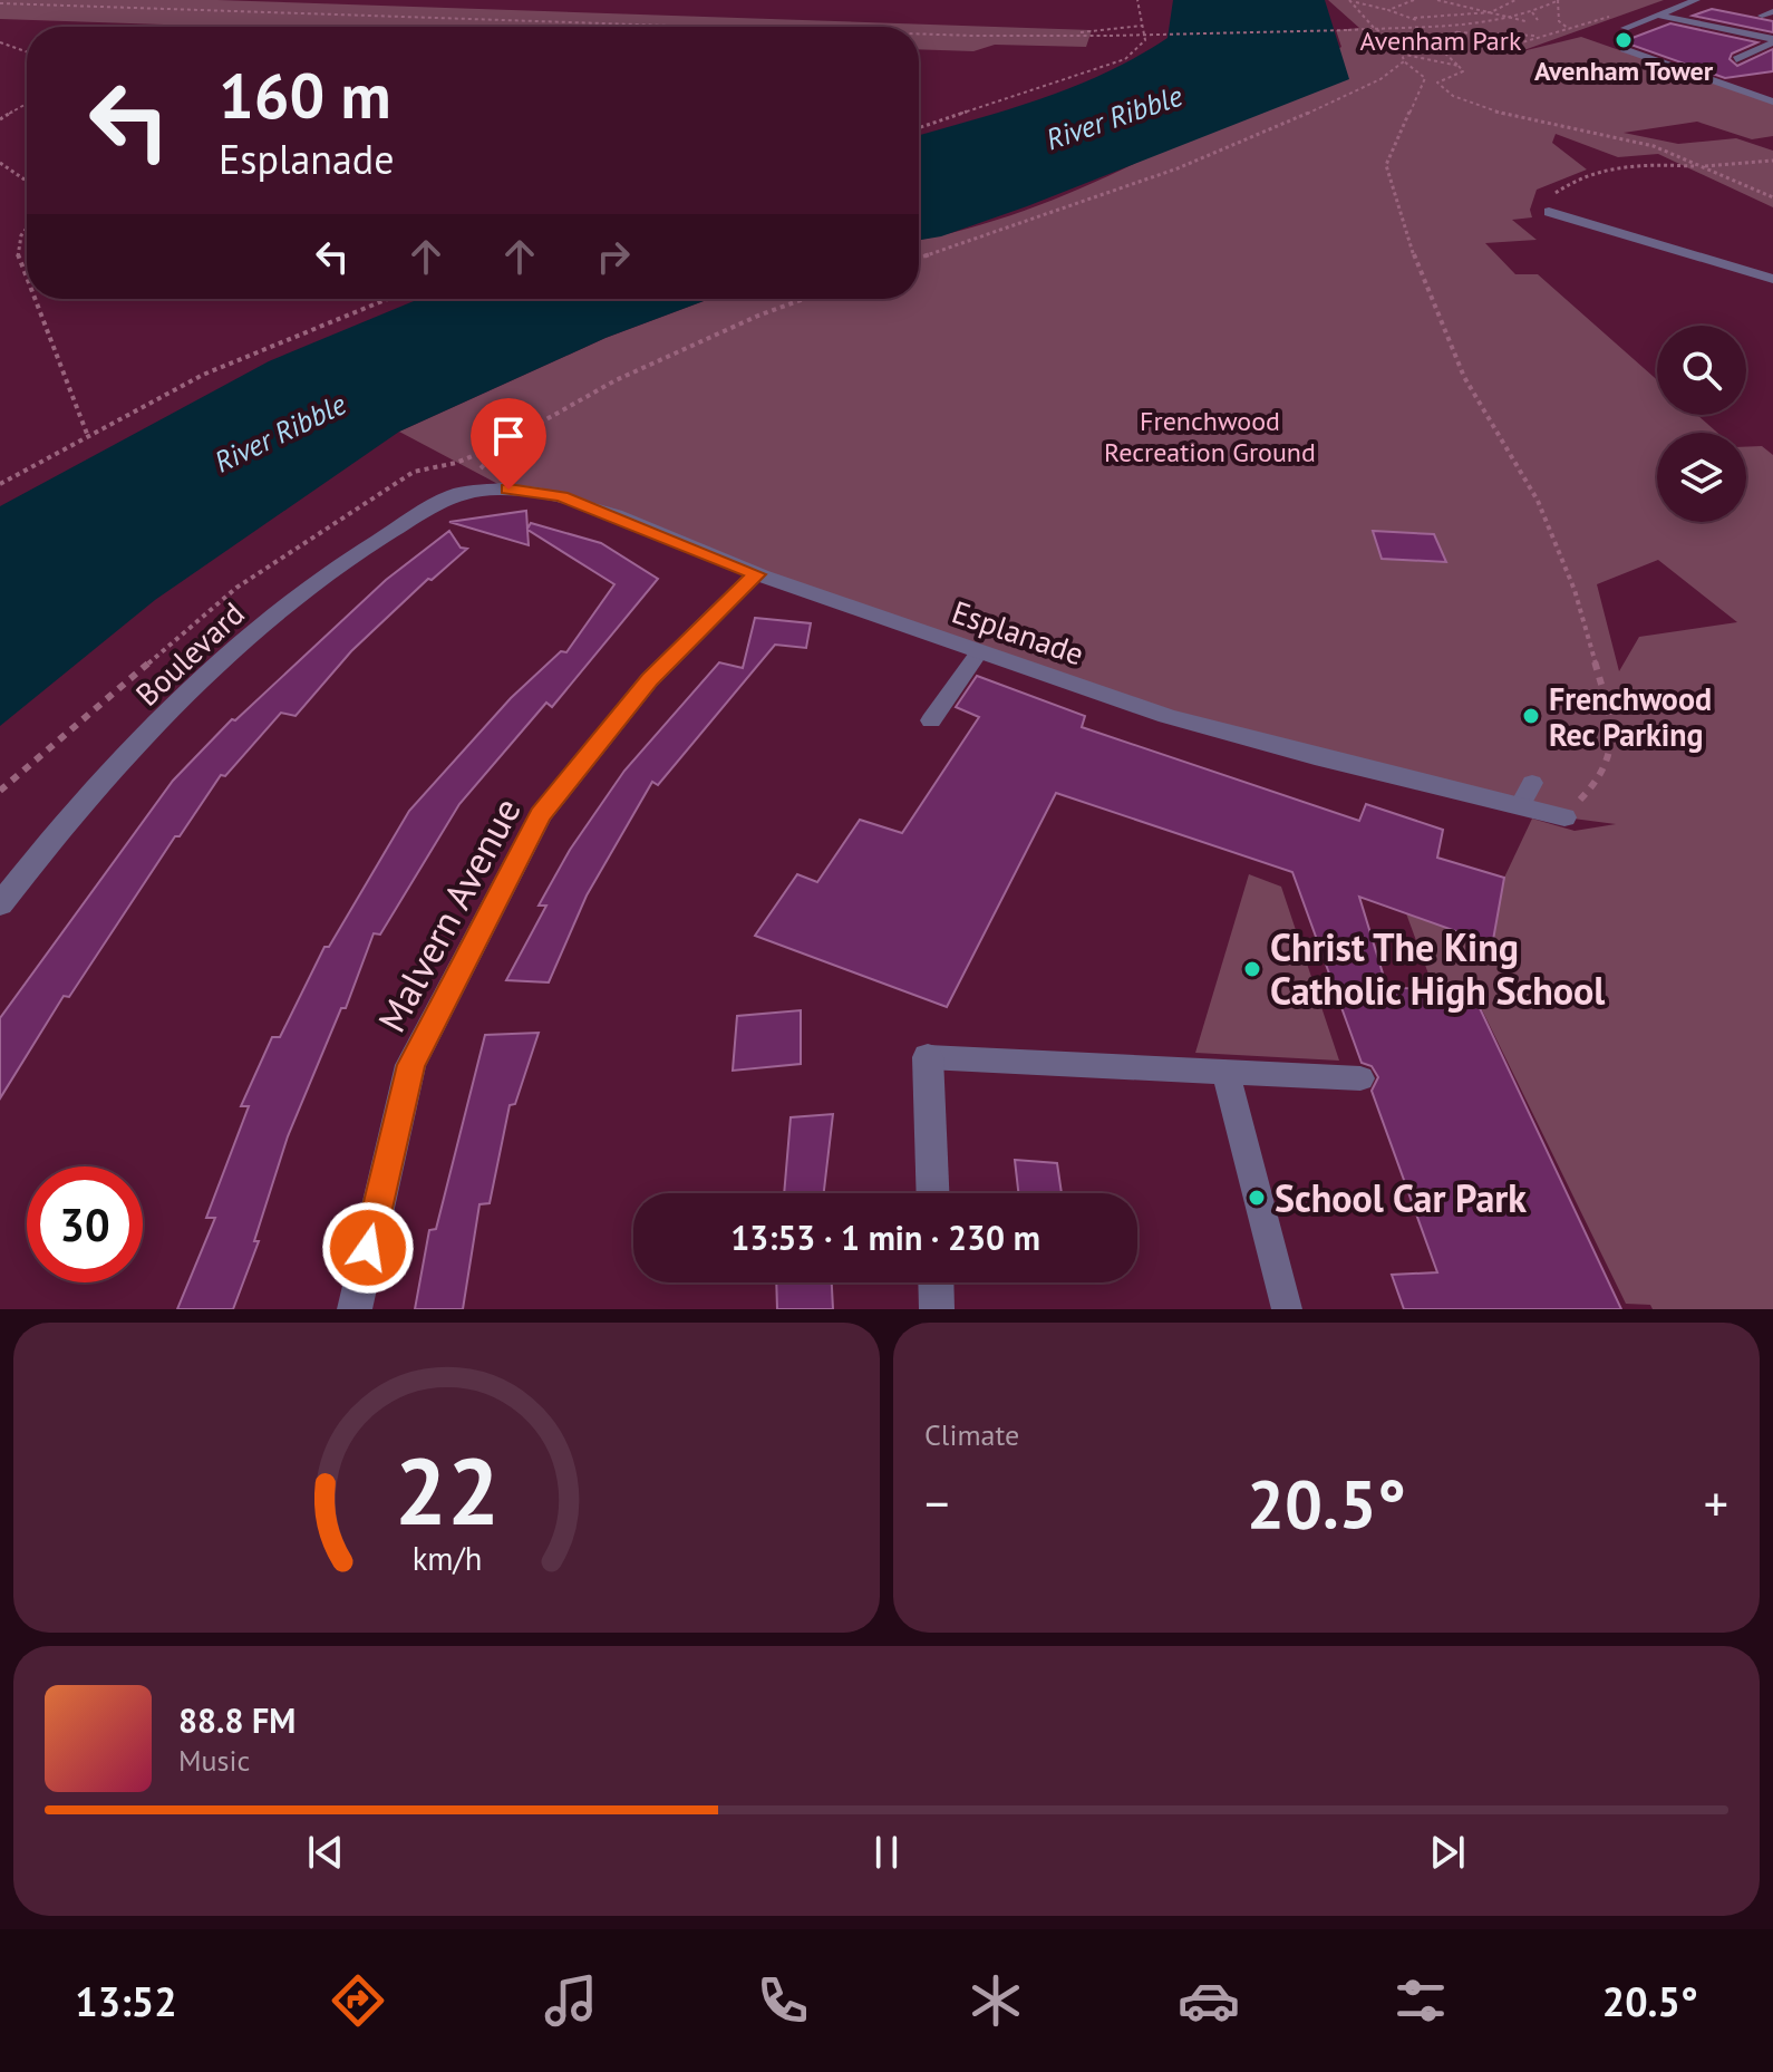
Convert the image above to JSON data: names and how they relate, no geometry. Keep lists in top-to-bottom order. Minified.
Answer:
{"streets":{"street":["Esplanade","Boulevard","Malvern Avenue"]},"crossings":[["Esplanade","Boulevard"],["Esplanade","Malvern Avenue"]],"water":["River Ribble"],"parks":["Avenham Park","Frenchwood Recreation Ground"],"places":["Avenham Tower","Frenchwood Rec Parking","Christ The King Catholic High School","School Car Park"],"page":{"turn":["160 m","Esplanade"],"limit":"30","trip":"13:53 · 1 min · 230 m","tile":"Climate","heat":["−","20.5°","+"],"song":["88.8 FM","Music"],"tabs":["13:52","20.5°"],"gauge":["22","km/h"]}}
